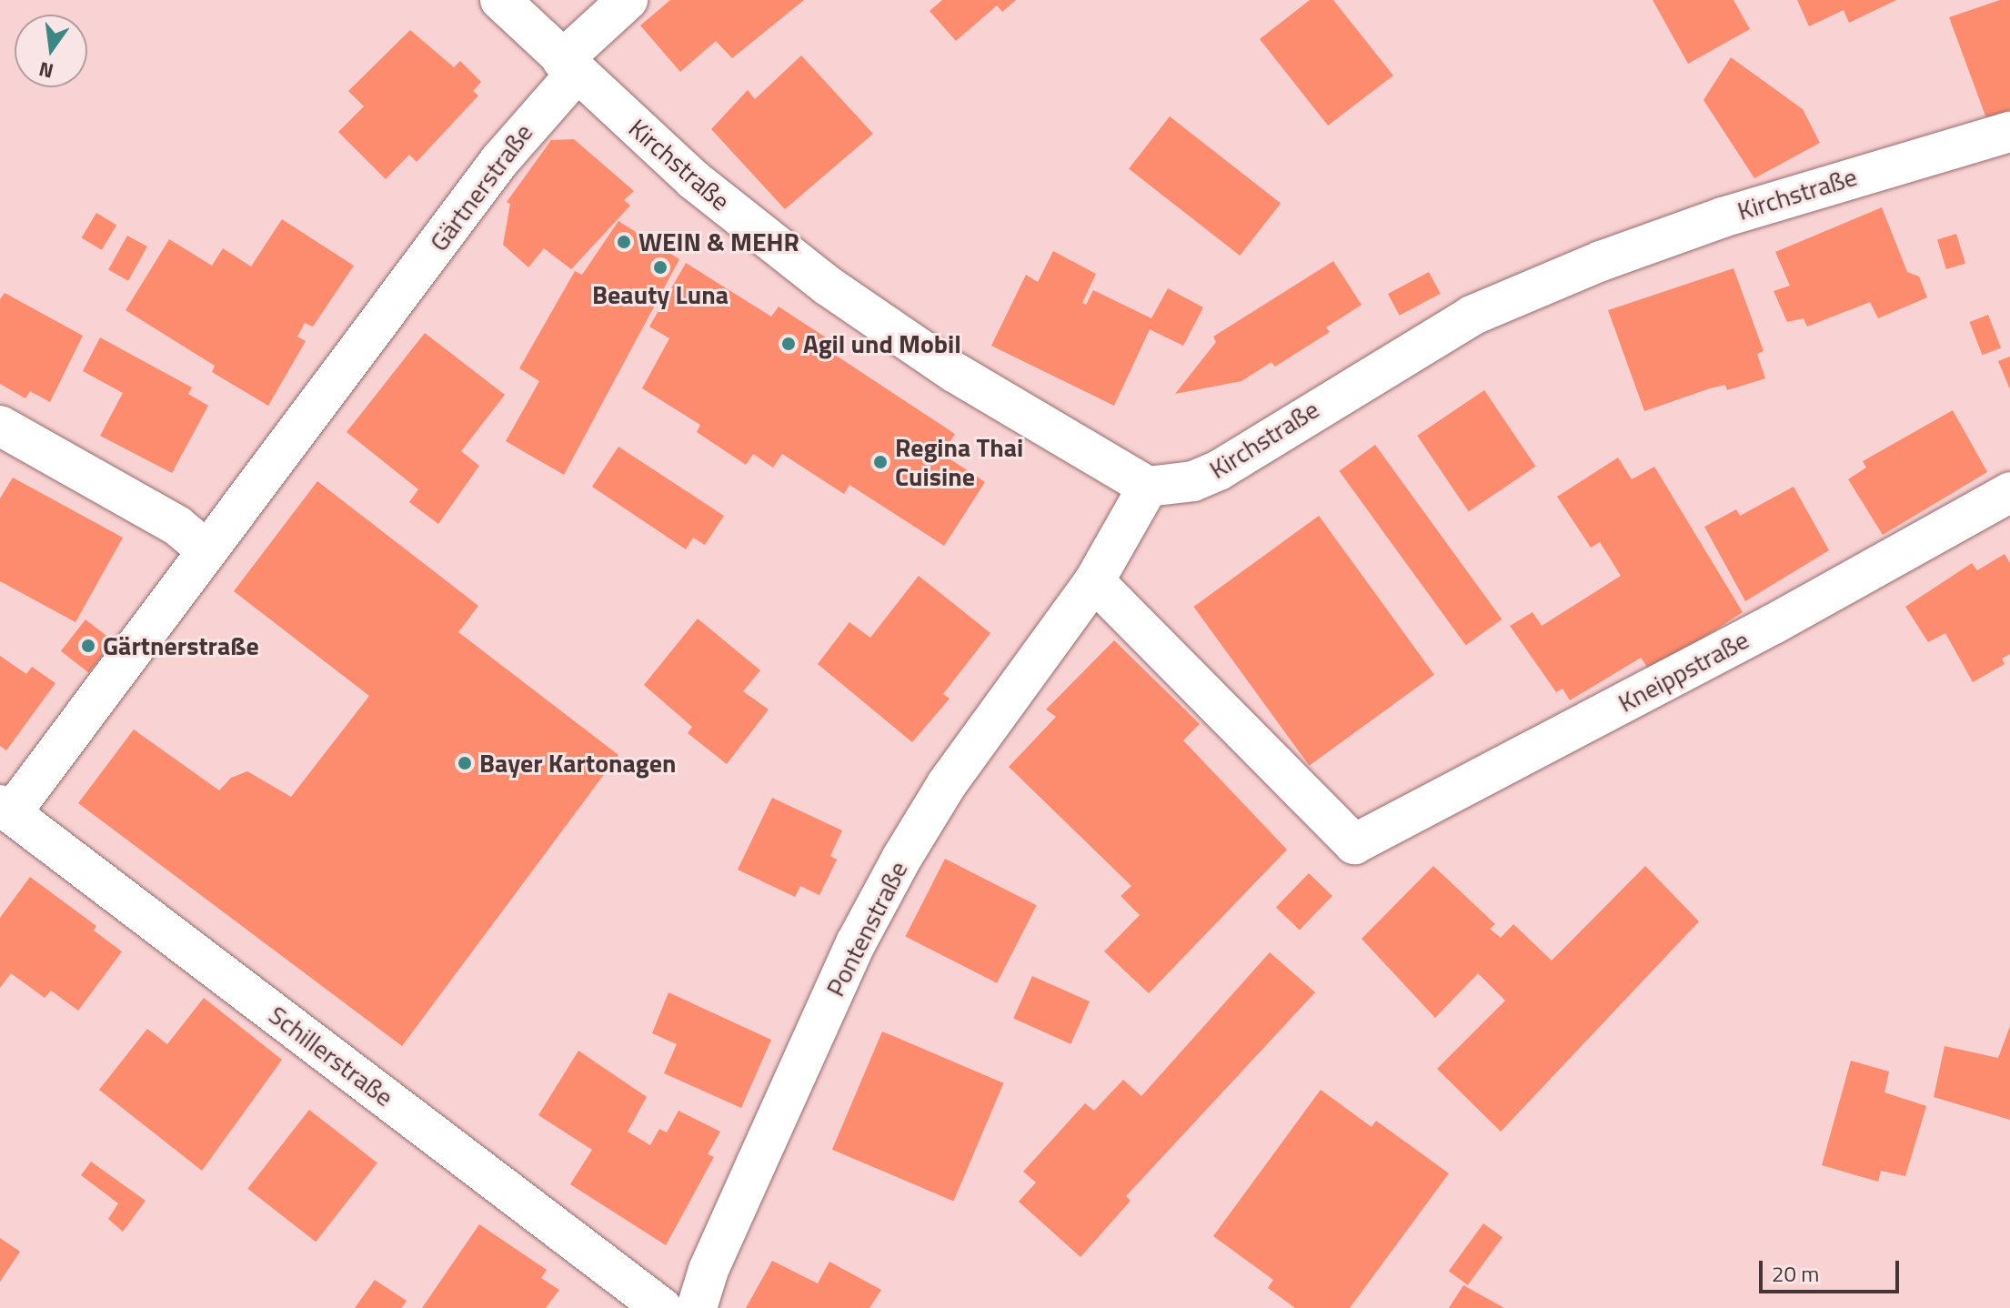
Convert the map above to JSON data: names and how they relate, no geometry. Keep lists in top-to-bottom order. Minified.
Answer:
{"streets":{"street":["Kirchstraße","Gärtnerstraße","Kneippstraße","Pontenstraße","Schillerstraße"]},"crossings":[["Kirchstraße","Gärtnerstraße"],["Kirchstraße","Pontenstraße"],["Gärtnerstraße","Schillerstraße"],["Kneippstraße","Pontenstraße"]],"places":["WEIN & MEHR","Beauty Luna","Agil und Mobil","Regina Thai Cuisine","Gärtnerstraße","Bayer Kartonagen"],"scale_bar":"20 m","north":"bottom"}
